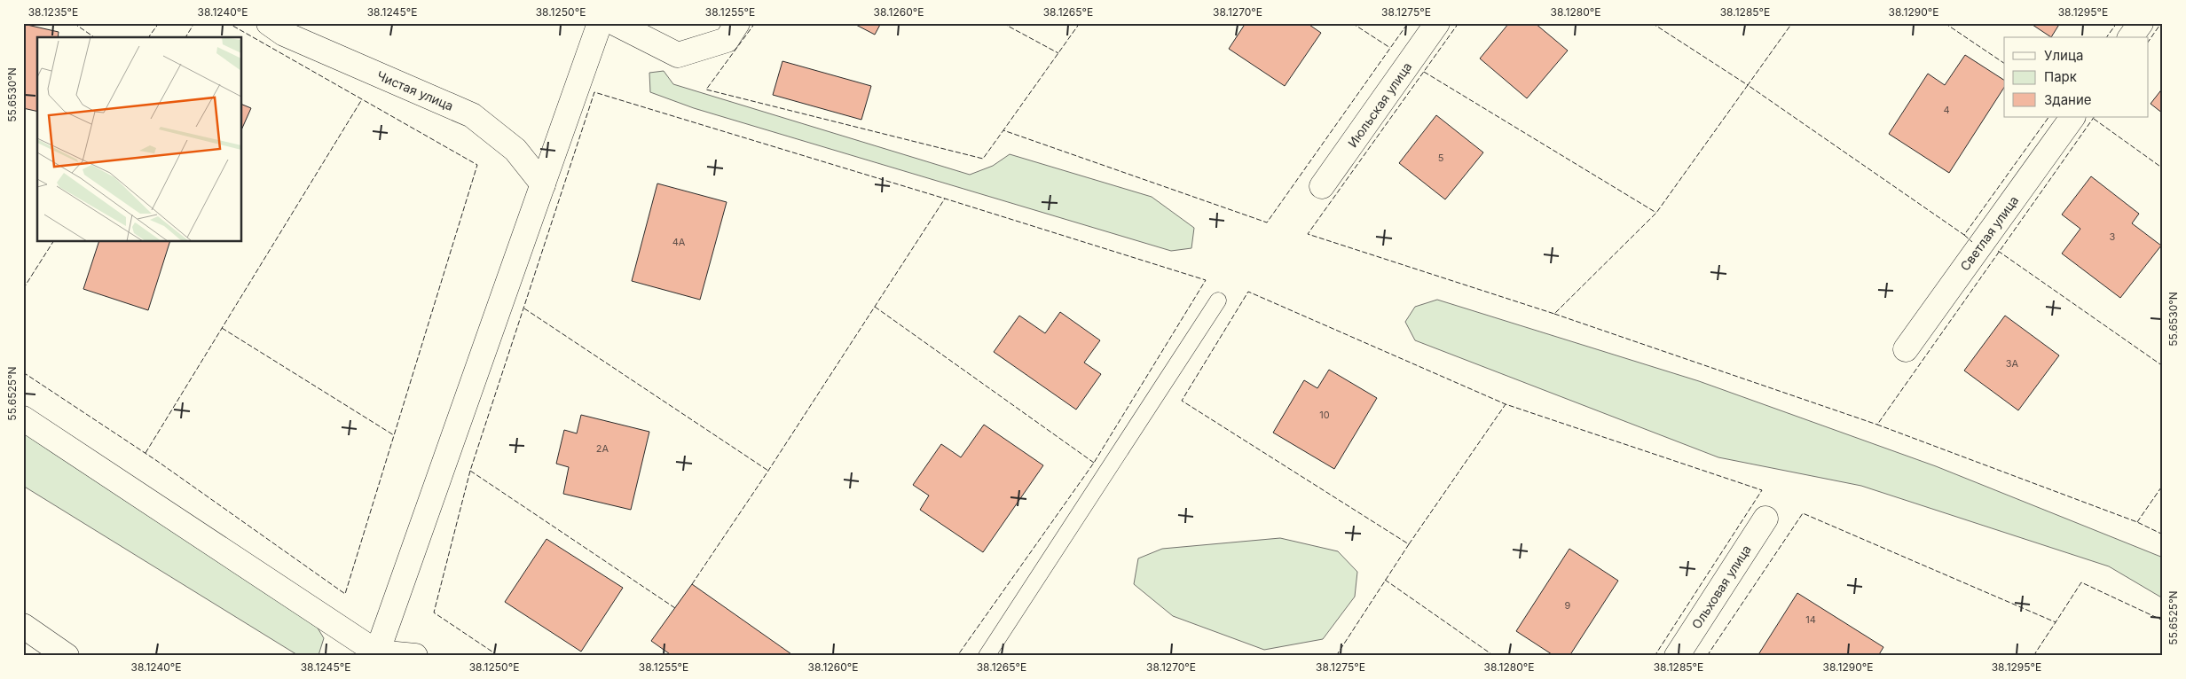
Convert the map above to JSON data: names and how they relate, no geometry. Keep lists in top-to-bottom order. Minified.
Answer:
{"streets":{"street":["Чистая улица","Июльская улица","Светлая улица","Ольховая улица"]},"house_numbers":["4","5","3","4А","3А","10","2А","9","14"],"legend":["Улица","Парк","Здание"],"coordinates":["38.1235°E","38.1240°E","38.1245°E","38.1250°E","38.1255°E","38.1260°E","38.1265°E","38.1270°E","38.1275°E","38.1280°E","38.1285°E","38.1290°E","38.1295°E","55.6530°N","55.6525°N"]}
